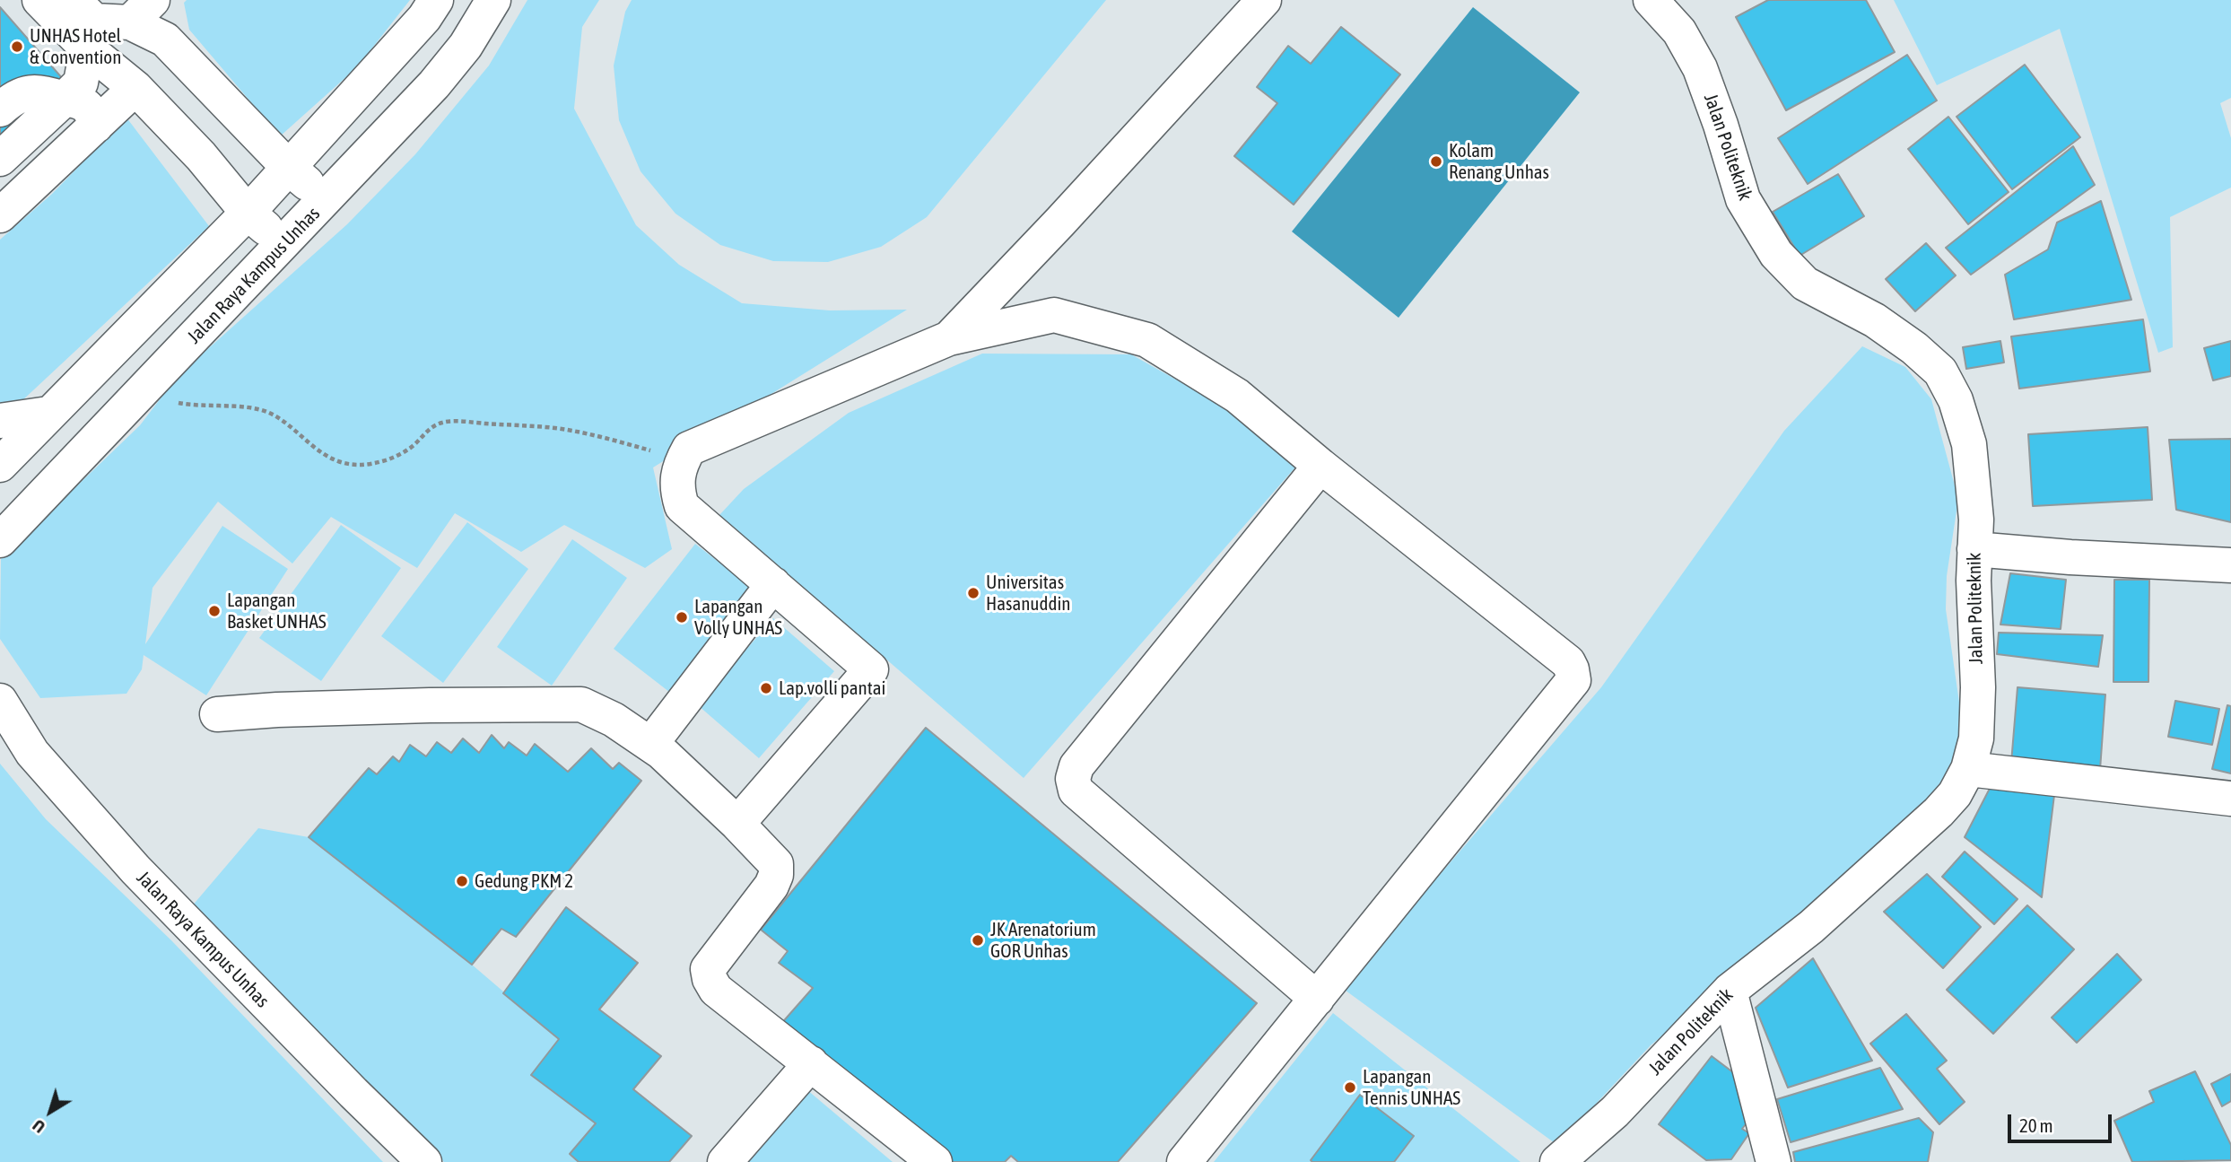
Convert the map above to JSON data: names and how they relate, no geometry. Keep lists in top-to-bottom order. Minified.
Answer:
{"streets":{"street":["Jalan Politeknik","Jalan Raya Kampus Unhas"]},"places":["UNHAS Hotel & Convention","Kolam Renang Unhas","Universitas Hasanuddin","Lapangan Basket UNHAS","Lapangan Volly UNHAS","Lap.volli pantai","Gedung PKM 2","JK Arenatorium GOR Unhas","Lapangan Tennis UNHAS"],"scale_bar":"20 m","north":"bottom left"}
